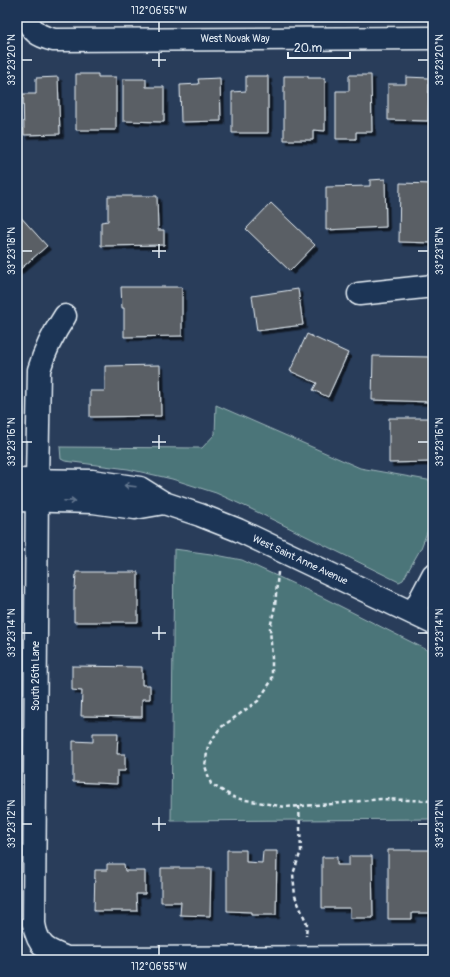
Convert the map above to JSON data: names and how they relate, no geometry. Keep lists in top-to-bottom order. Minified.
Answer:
{"streets":{"street":["West Novak Way","West Saint Anne Avenue","South 26th Lane"]},"crossings":[["West Saint Anne Avenue","South 26th Lane"]],"scale_bar":"20 m","coordinates":["112°06'55\"W","33°23'20\"N","33°23'18\"N","33°23'16\"N","33°23'14\"N","33°23'12\"N"]}
